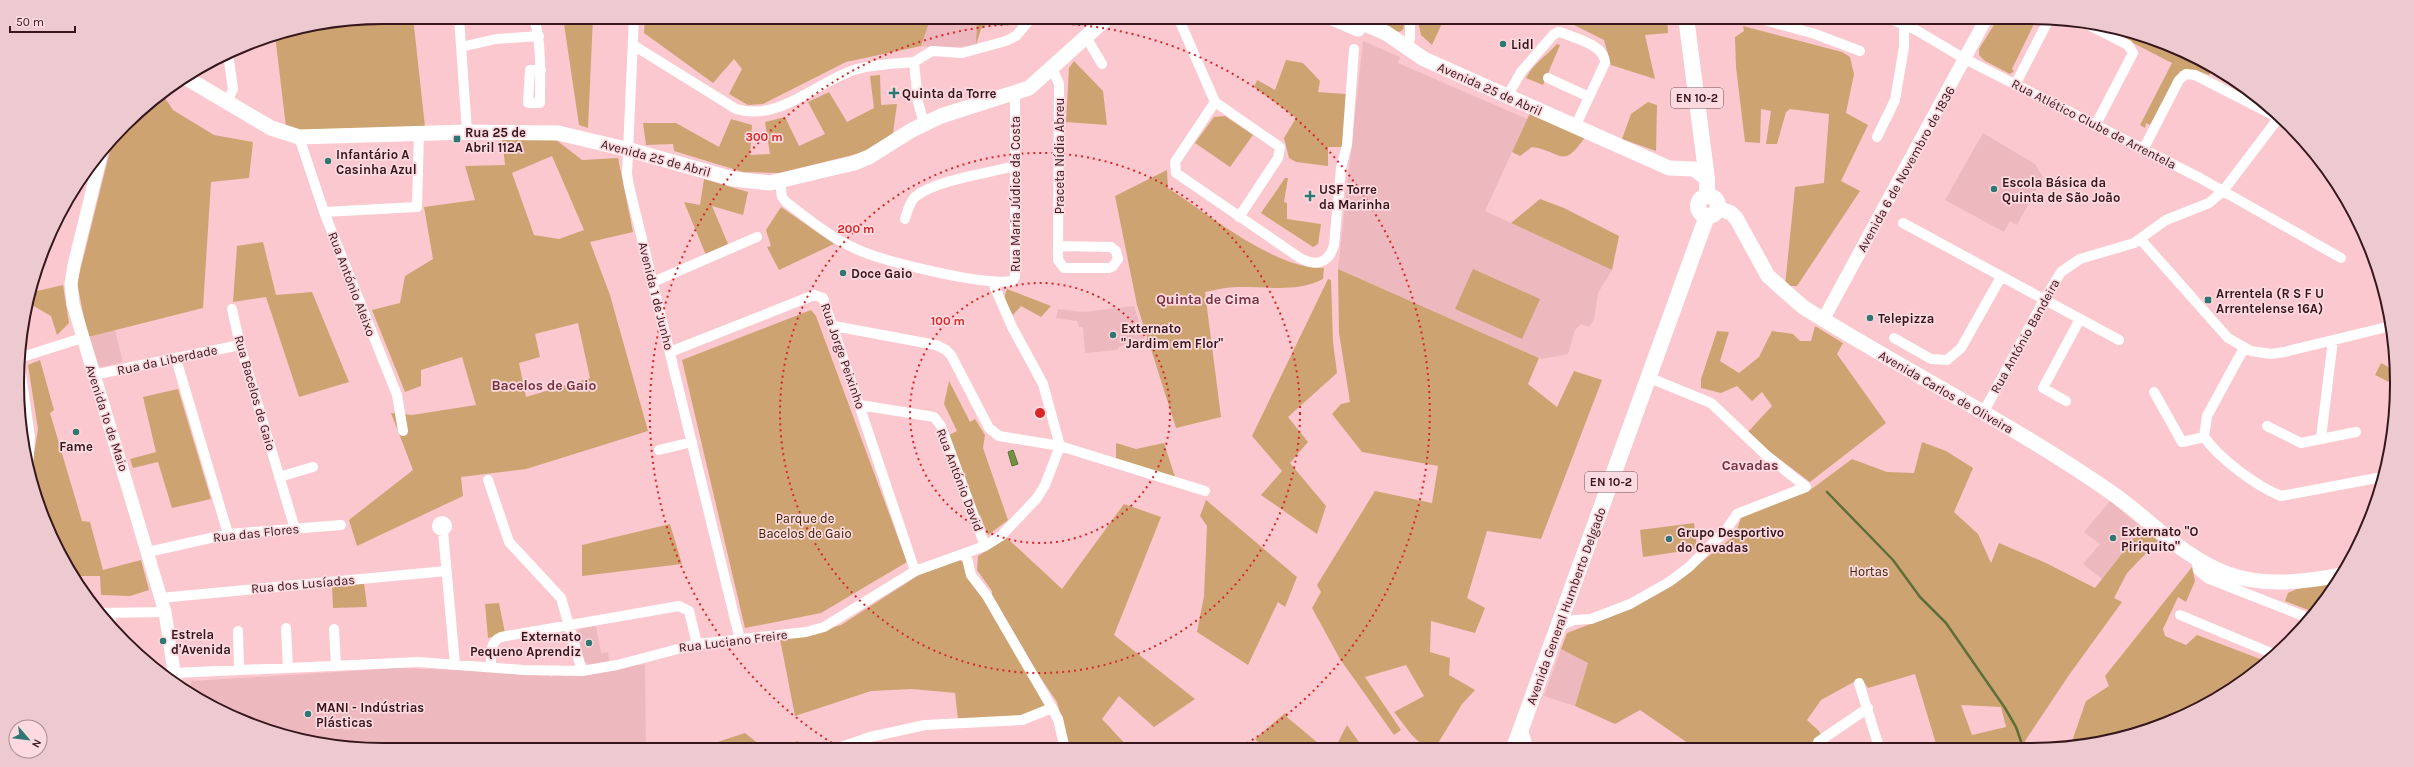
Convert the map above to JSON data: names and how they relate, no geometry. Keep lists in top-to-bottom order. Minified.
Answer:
{"streets":{"main road":["Avenida 25 de Abril","EN 10-2","Avenida Carlos de Oliveira","Avenida General Humberto Delgado"],"street":["Rua Atlético Clube de Arrentela","Praceta Nídia Abreu","Avenida 6 de Novembro de 1836","Rua Maria Júdice da Costa","Rua António Aleixo","Avenida 1 de Junho","Rua António Bandeira","Rua Jorge Peixinho","Rua da Liberdade","Rua Bacelos de Gaio","Avenida 1º de Maio","Rua António David","Rua das Flores","Rua dos Lusíadas","Rua Luciano Freire"]},"crossings":[["Avenida 25 de Abril","EN 10-2"],["Avenida 25 de Abril","Praceta Nídia Abreu"],["Avenida 25 de Abril","Rua Maria Júdice da Costa"],["Avenida 25 de Abril","Rua António Aleixo"],["Avenida 25 de Abril","Avenida 1 de Junho"],["EN 10-2","Avenida Carlos de Oliveira"],["EN 10-2","Avenida General Humberto Delgado"],["Rua Atlético Clube de Arrentela","Avenida 6 de Novembro de 1836"],["Rua Atlético Clube de Arrentela","Rua António Bandeira"],["Avenida 6 de Novembro de 1836","Avenida Carlos de Oliveira"],["Rua Maria Júdice da Costa","Rua Luciano Freire"],["Avenida 1 de Junho","Rua Jorge Peixinho"],["Avenida 1 de Junho","Rua Luciano Freire"],["Rua António Bandeira","Avenida Carlos de Oliveira"],["Rua Jorge Peixinho","Rua António David"],["Rua Jorge Peixinho","Rua Luciano Freire"],["Rua da Liberdade","Rua Bacelos de Gaio"],["Rua da Liberdade","Avenida 1º de Maio"],["Avenida Carlos de Oliveira","Avenida General Humberto Delgado"],["Rua Bacelos de Gaio","Rua das Flores"],["Avenida 1º de Maio","Rua das Flores"],["Avenida 1º de Maio","Rua dos Lusíadas"],["Rua António David","Rua Luciano Freire"]],"districts":["Quinta de Cima","Bacelos de Gaio","Cavadas"],"parks":["Parque de Bacelos de Gaio","Hortas"],"places":{"other":["Lidl","Infantário A Casinha Azul","Escola Básica da Quinta de São João","Doce Gaio","Telepizza","Externato \"Jardim em Flor\"","Fame","Externato \"O Piriquito\"","Grupo Desportivo do Cavadas","Estrela d'Avenida","Externato Pequeno Aprendiz","MANI - Indústrias Plásticas"],"health":["Quinta da Torre","USF Torre da Marinha"],"transit":["Rua 25 de Abril 112A","Arrentela (R S F U Arrentelense 16A)"]},"scale_bar":"50 m","north":"bottom right","rings":["300 m","200 m","100 m"]}
